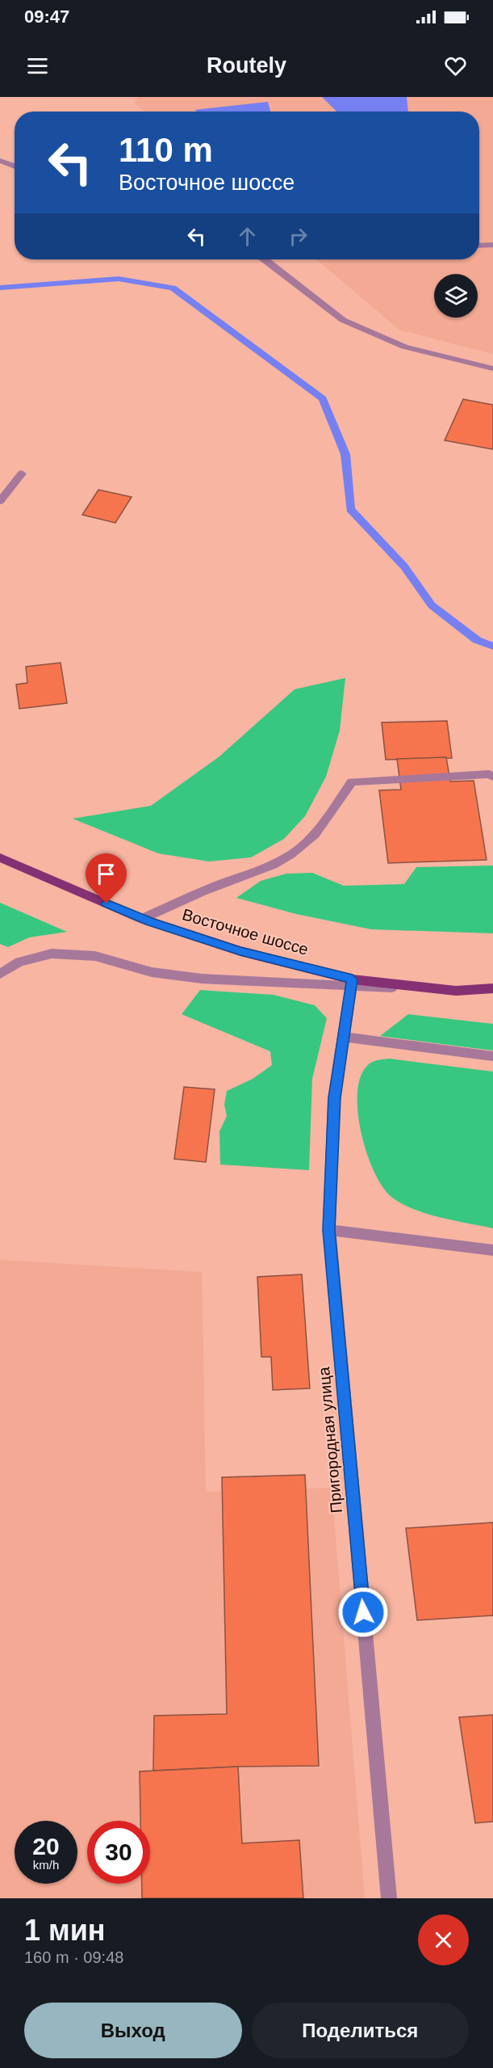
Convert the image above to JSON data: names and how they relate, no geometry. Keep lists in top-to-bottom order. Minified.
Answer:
{"streets":{"main road":["Восточное шоссе"],"street":["Пригородная улица"]},"crossings":[["Восточное шоссе","Пригородная улица"]],"page":{"status":"09:47","header":"Routely","turn":["110 m","Восточное шоссе"],"speed":"20 km/h","limit":"30","heading":["1 мин","160 m · 09:48"],"buttons":["Выход","Поделиться"]}}
